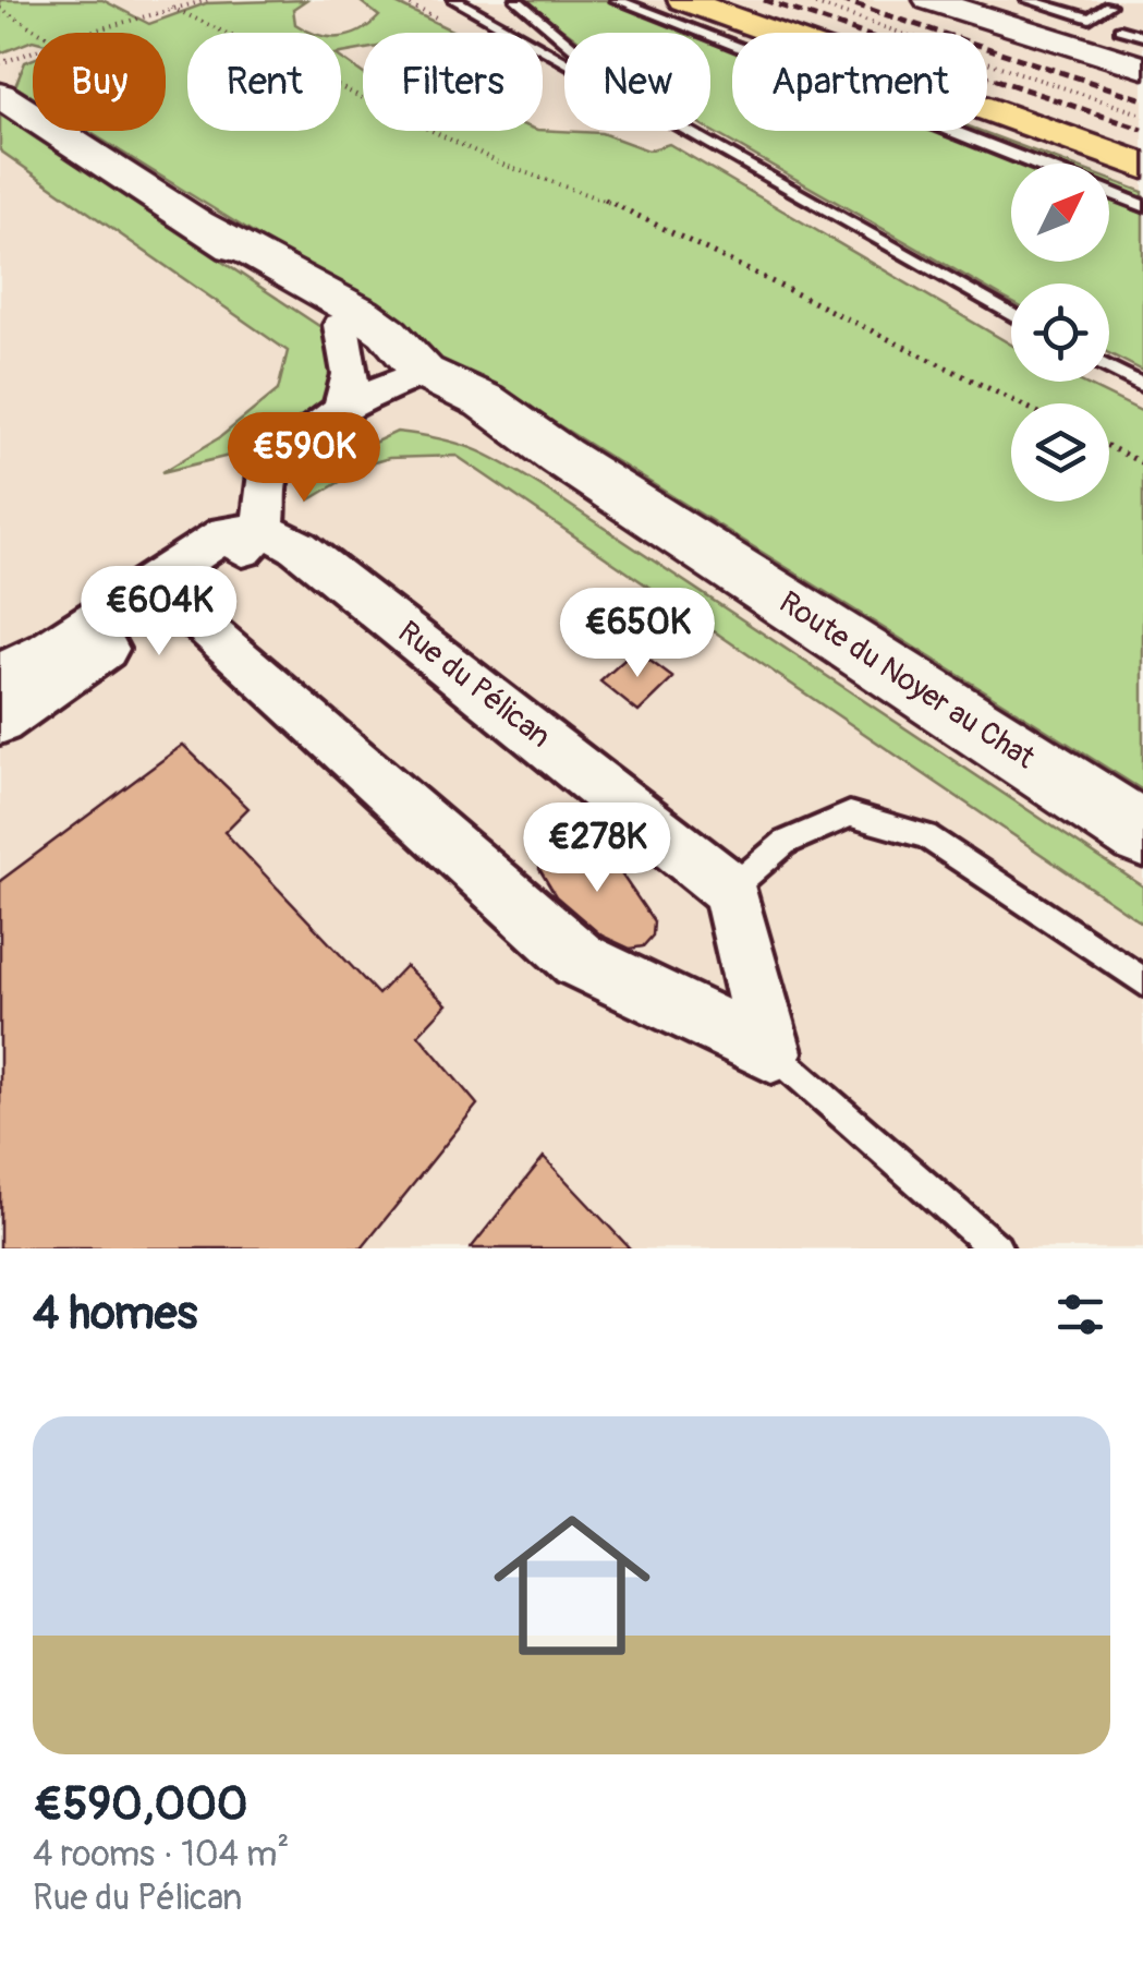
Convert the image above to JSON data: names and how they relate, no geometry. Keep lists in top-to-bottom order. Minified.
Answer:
{"streets":{"street":["Route du Noyer au Chat","Rue du Pélican"]},"north":"top right","page":{"chip":["Buy","Rent","Filters","New","Apartment"],"price":["€590K","€604K","€650K","€278K"],"heading":"4 homes","list":[{"name":"€590,000","note":"4 rooms · 104 m² · Rue du Pélican"}]}}
